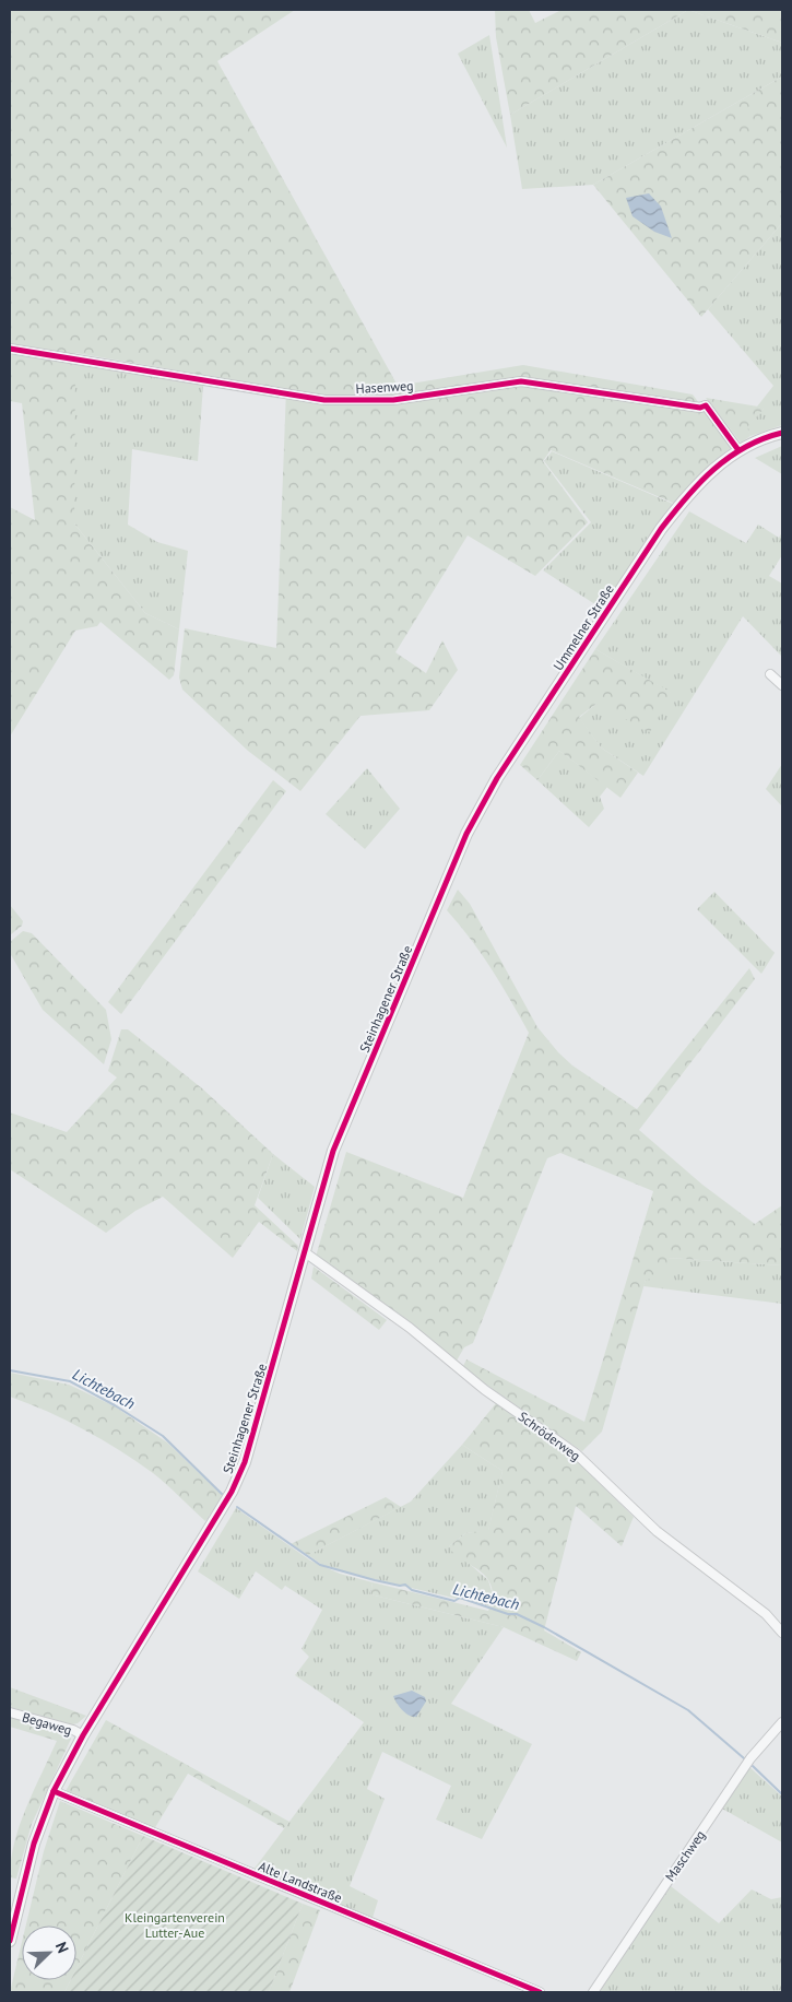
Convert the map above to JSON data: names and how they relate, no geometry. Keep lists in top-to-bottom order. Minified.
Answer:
{"streets":{"main road":["Ummelner Straße","Steinhagener Straße"],"street":["Hasenweg","Schröderweg","Begaweg","Maschweg","Alte Landstraße"]},"crossings":[["Hasenweg","Ummelner Straße"],["Ummelner Straße","Steinhagener Straße"],["Steinhagener Straße","Schröderweg"],["Steinhagener Straße","Begaweg"],["Steinhagener Straße","Alte Landstraße"]],"water":["Lichtebach"],"parks":["Kleingartenverein Lutter-Aue"],"north":"top right"}
